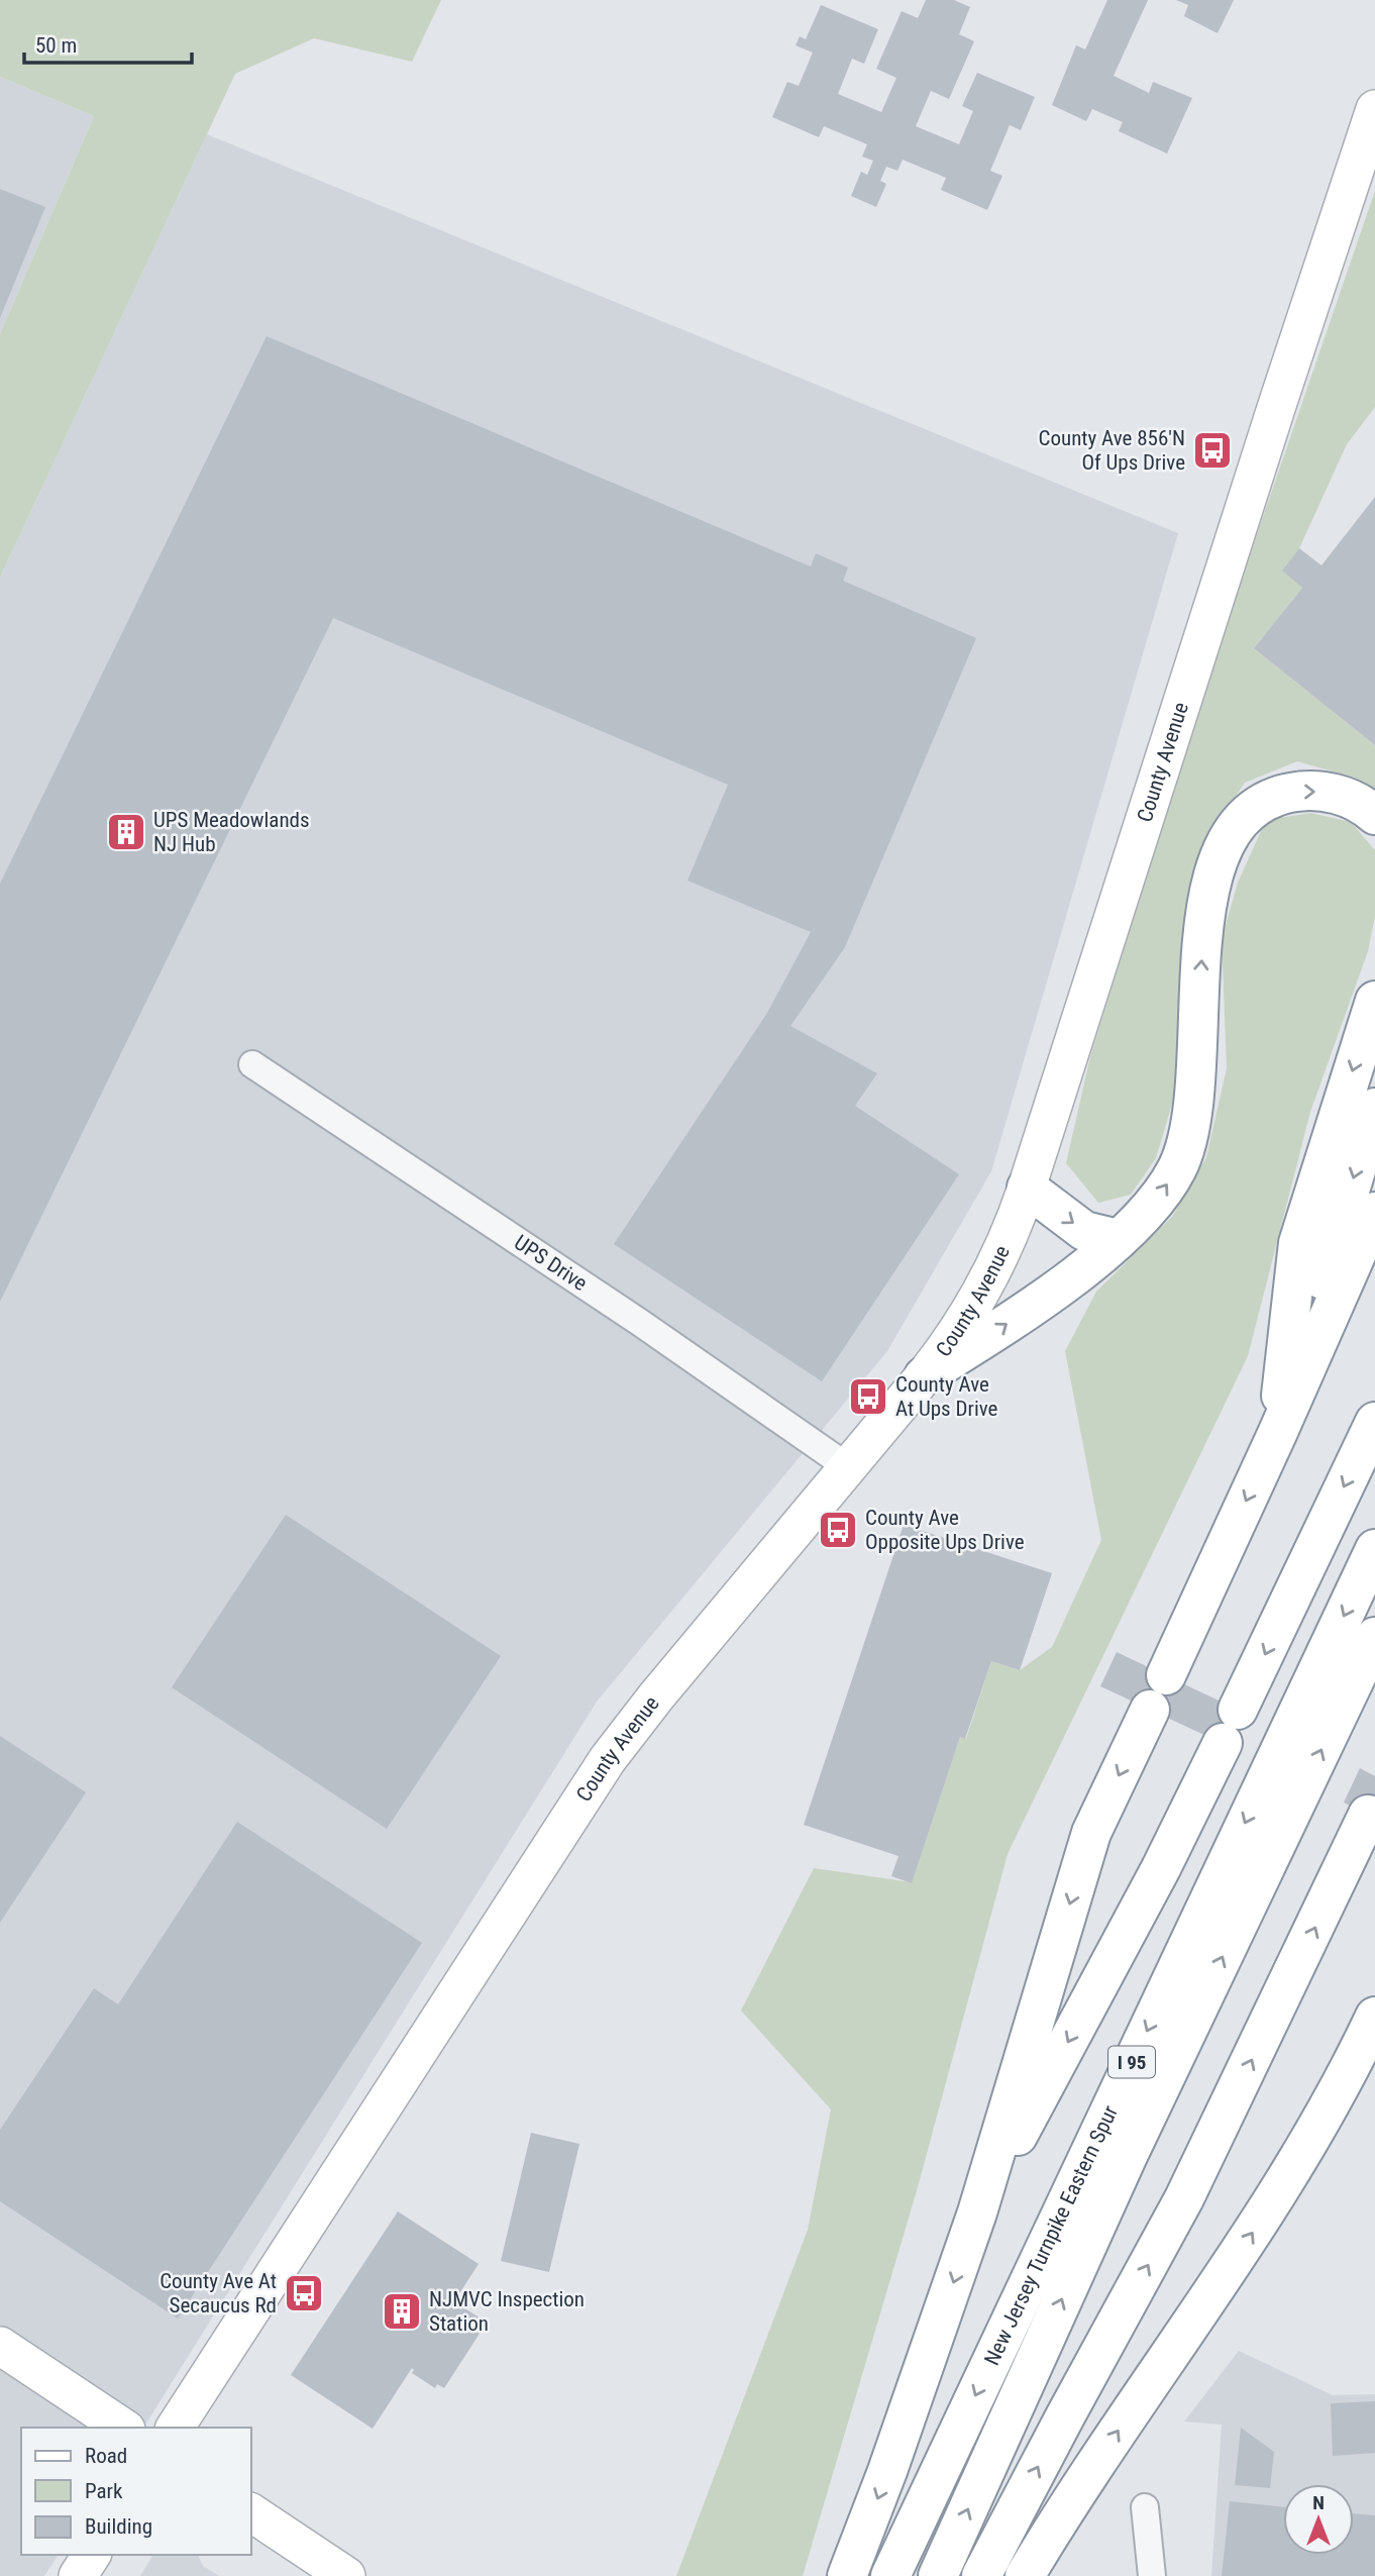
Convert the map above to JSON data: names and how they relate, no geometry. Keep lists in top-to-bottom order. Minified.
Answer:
{"streets":{"highway":["I 95","New Jersey Turnpike Eastern Spur"],"main road":["County Avenue"],"street":["UPS Drive"]},"crossings":[["County Avenue","UPS Drive"]],"places":{"bus stop":["County Ave 856'N Of Ups Drive","County Ave At Ups Drive","County Ave Opposite Ups Drive","County Ave At Secaucus Rd"],"building":["UPS Meadowlands NJ Hub","NJMVC Inspection Station"]},"legend":["Road","Park","Building"],"scale_bar":"50 m","north":"top"}
